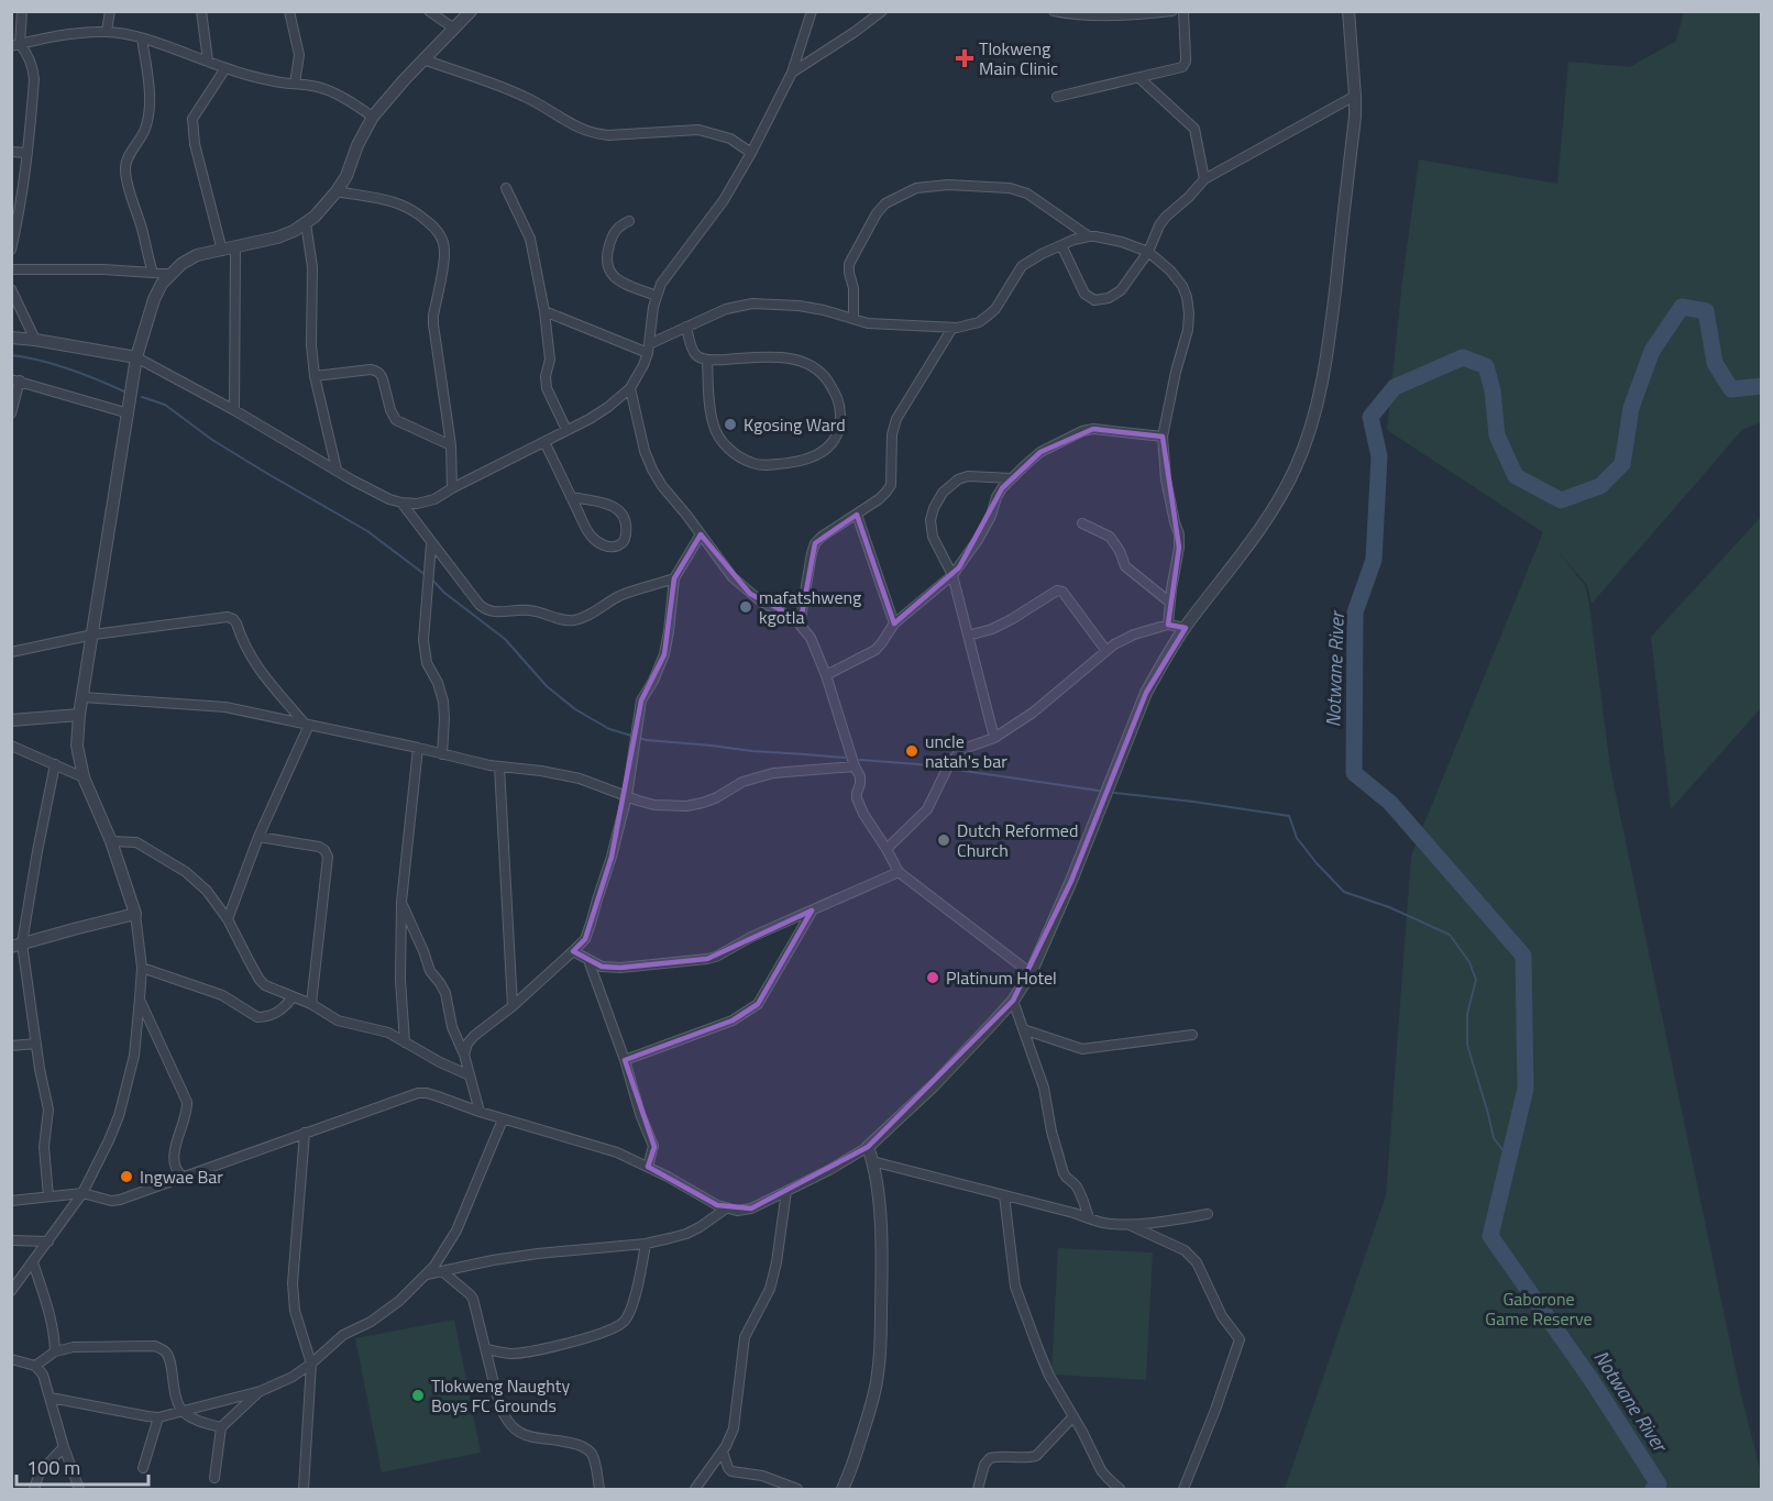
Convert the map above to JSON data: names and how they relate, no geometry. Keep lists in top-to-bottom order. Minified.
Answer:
{"water":["Notwane River"],"parks":["Gaborone Game Reserve"],"places":{"health":["Tlokweng Main Clinic"],"other":["Kgosing Ward","mafatshweng kgotla","uncle natah's bar","Dutch Reformed Church","Platinum Hotel","Ingwae Bar","Tlokweng Naughty Boys FC Grounds"]},"scale_bar":"100 m"}
